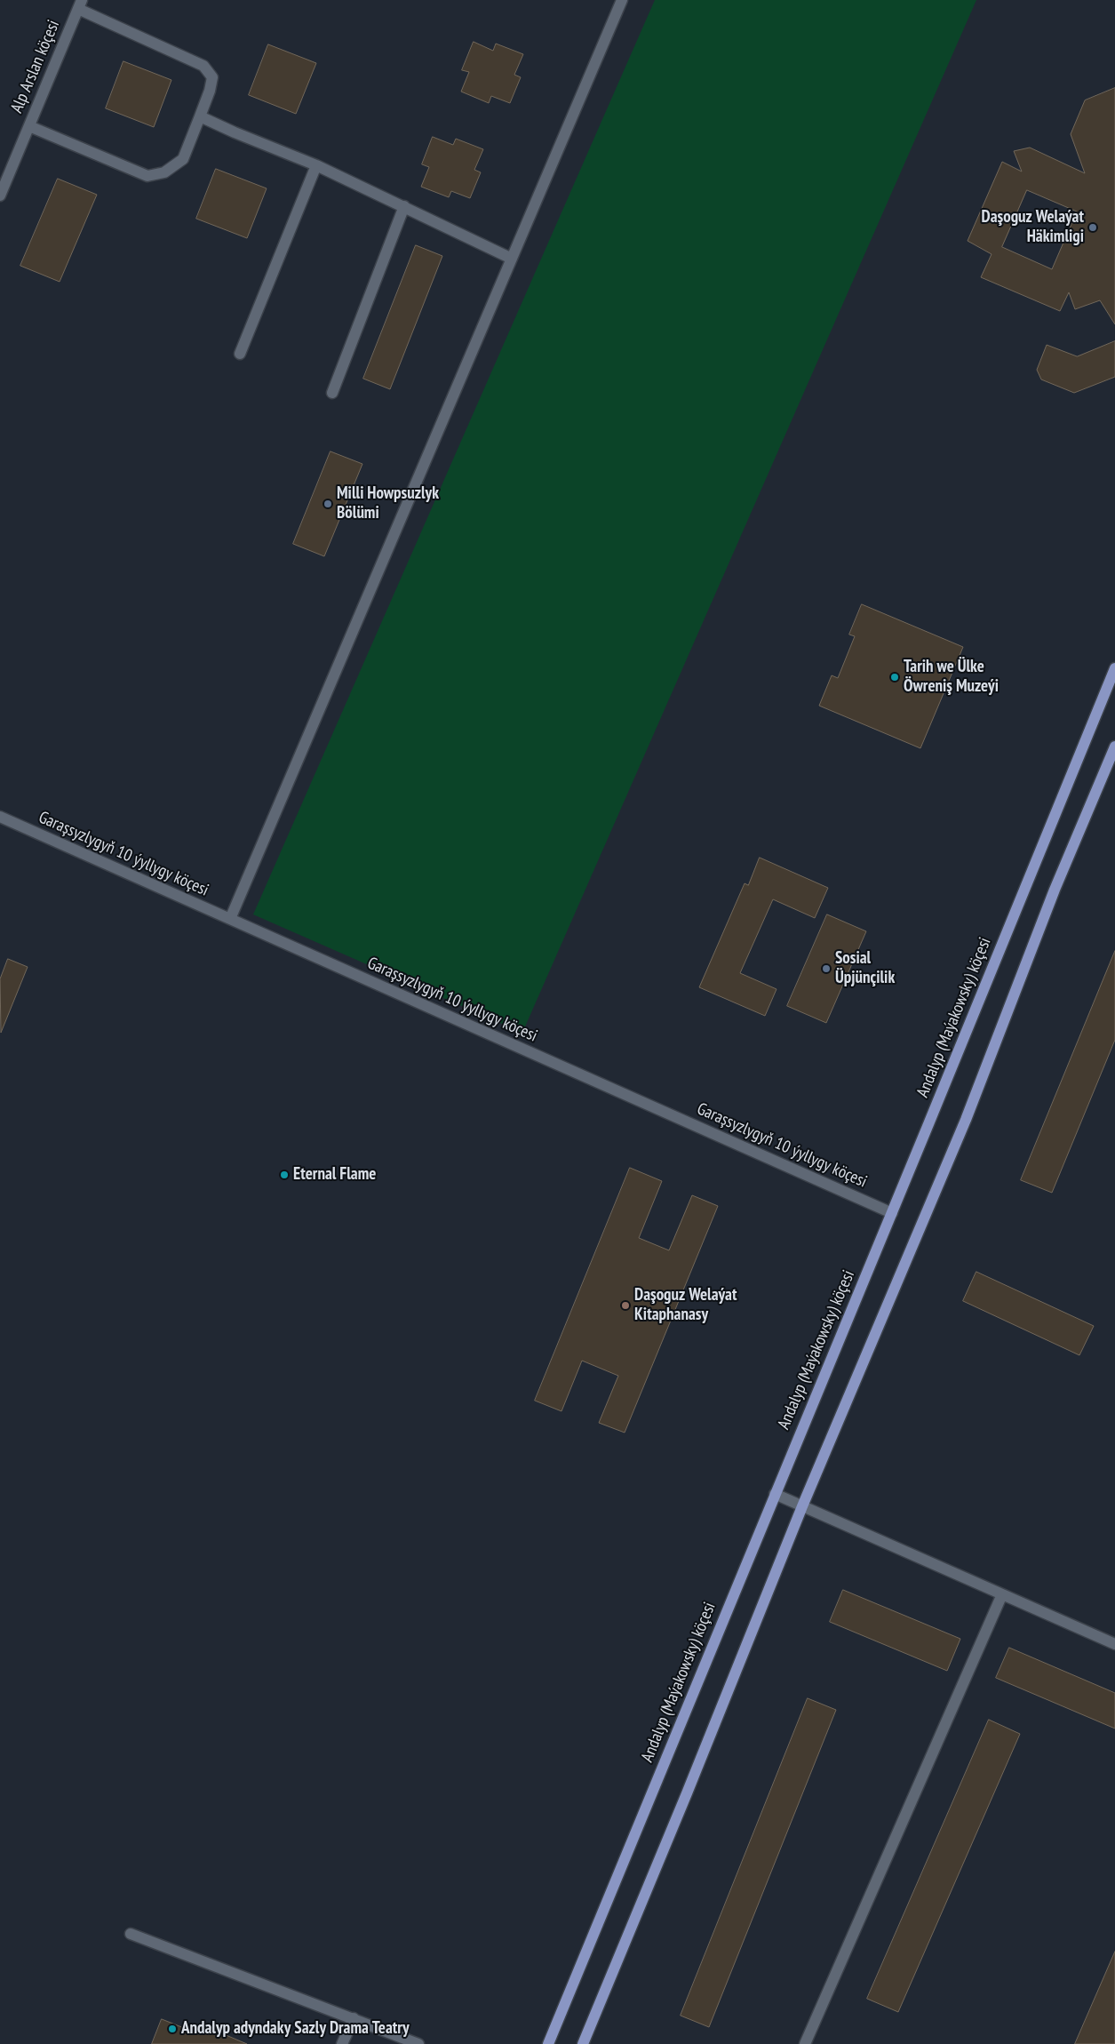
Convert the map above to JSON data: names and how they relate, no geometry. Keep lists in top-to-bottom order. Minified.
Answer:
{"streets":{"main road":["Andalyp (Maýakowsky) köçesi"],"street":["Alp Arslan köçesi","Garaşsyzlygyň 10 ýyllygy köçesi"]},"crossings":[["Garaşsyzlygyň 10 ýyllygy köçesi","Andalyp (Maýakowsky) köçesi"]],"places":["Daşoguz Welaýat Häkimligi","Milli Howpsuzlyk Bölümi","Tarih we Ülke Öwreniş Muzeýi","Sosial Üpjünçilik","Eternal Flame","Daşoguz Welaýat Kitaphanasy","Andalyp adyndaky Sazly Drama Teatry"]}
